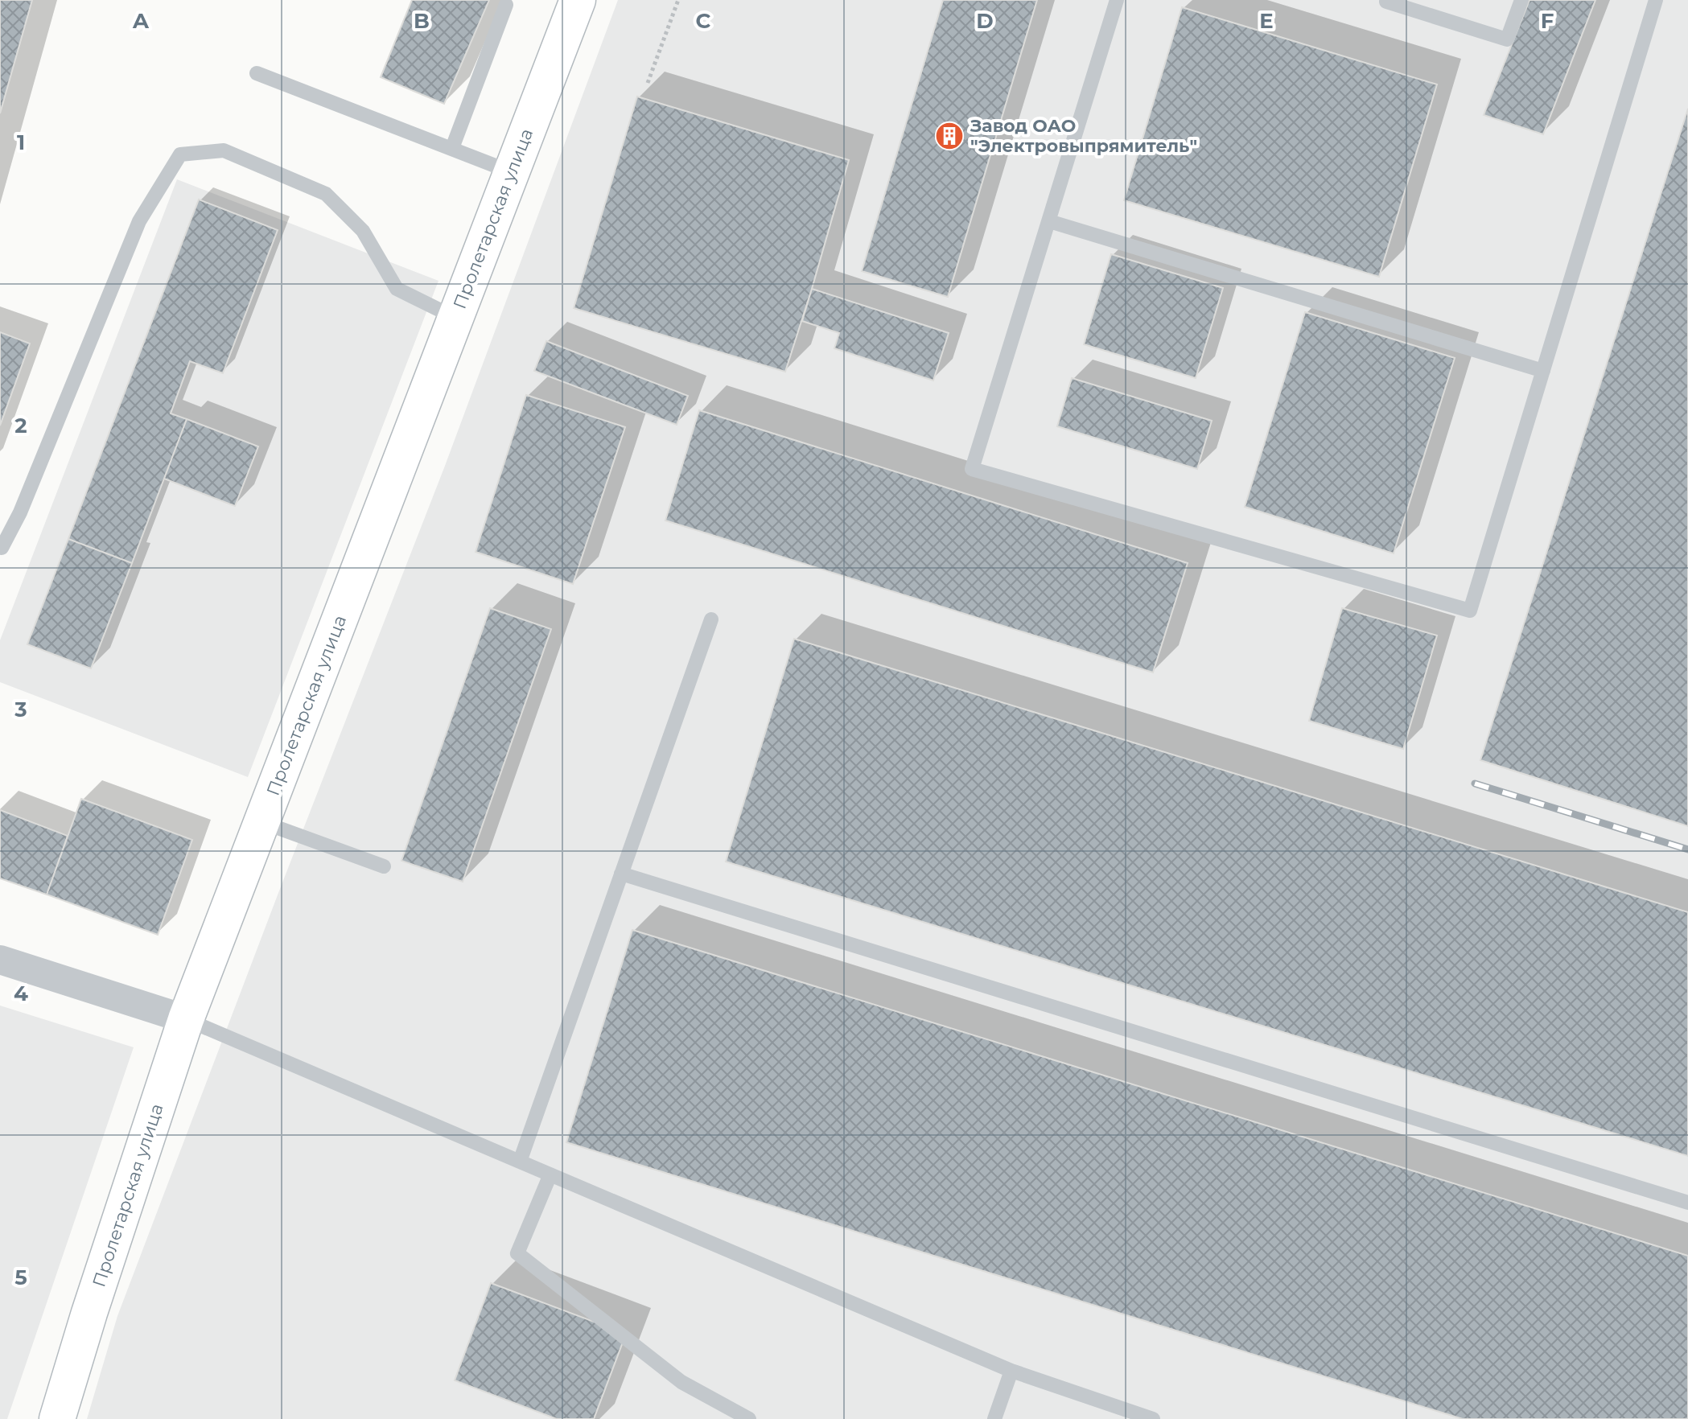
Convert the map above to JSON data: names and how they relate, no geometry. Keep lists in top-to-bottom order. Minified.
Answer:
{"streets":{"street":["Пролетарская улица"]},"places":{"building":["Завод ОАО \"Электровыпрямитель\""]},"grid":{"columns":["A","B","C","D","E","F"],"rows":["1","2","3","4","5"]}}
